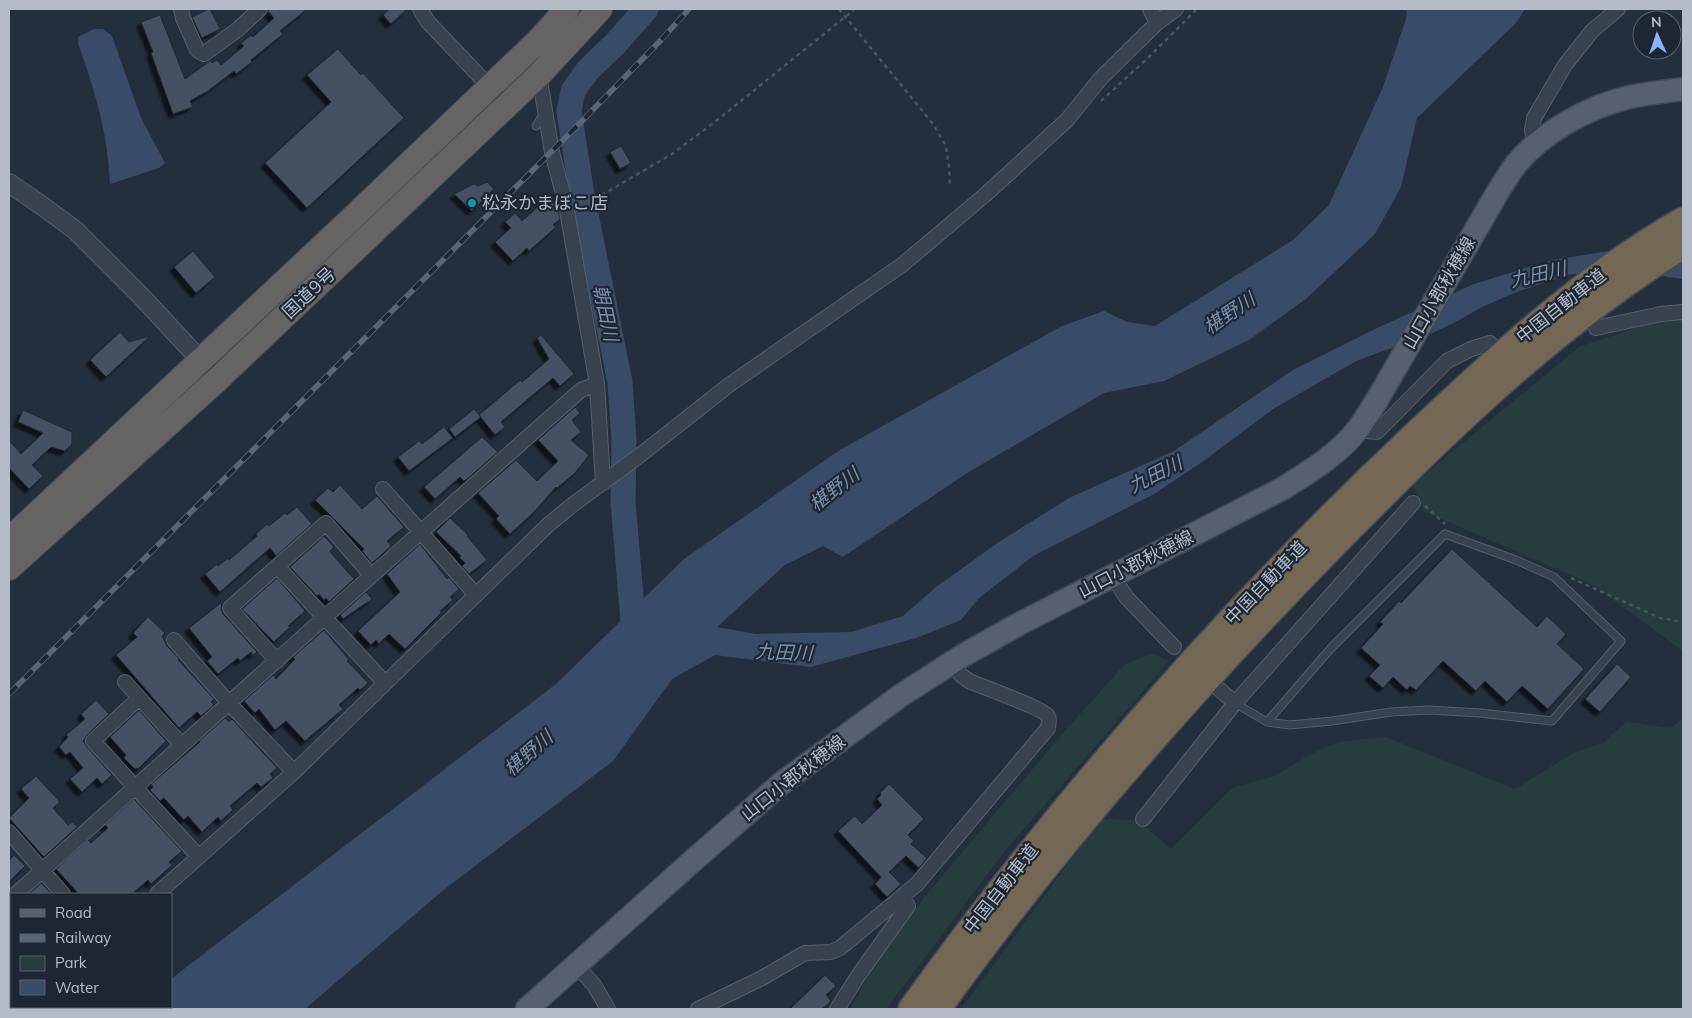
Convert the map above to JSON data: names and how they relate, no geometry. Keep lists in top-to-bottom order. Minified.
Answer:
{"streets":{"highway":["国道9号","中国自動車道"],"main road":["山口小郡秋穂線"]},"water":["九田川","朝田川","椹野川"],"places":["松永かまぼこ店"],"legend":["Road","Railway","Park","Water"],"north":"top"}
